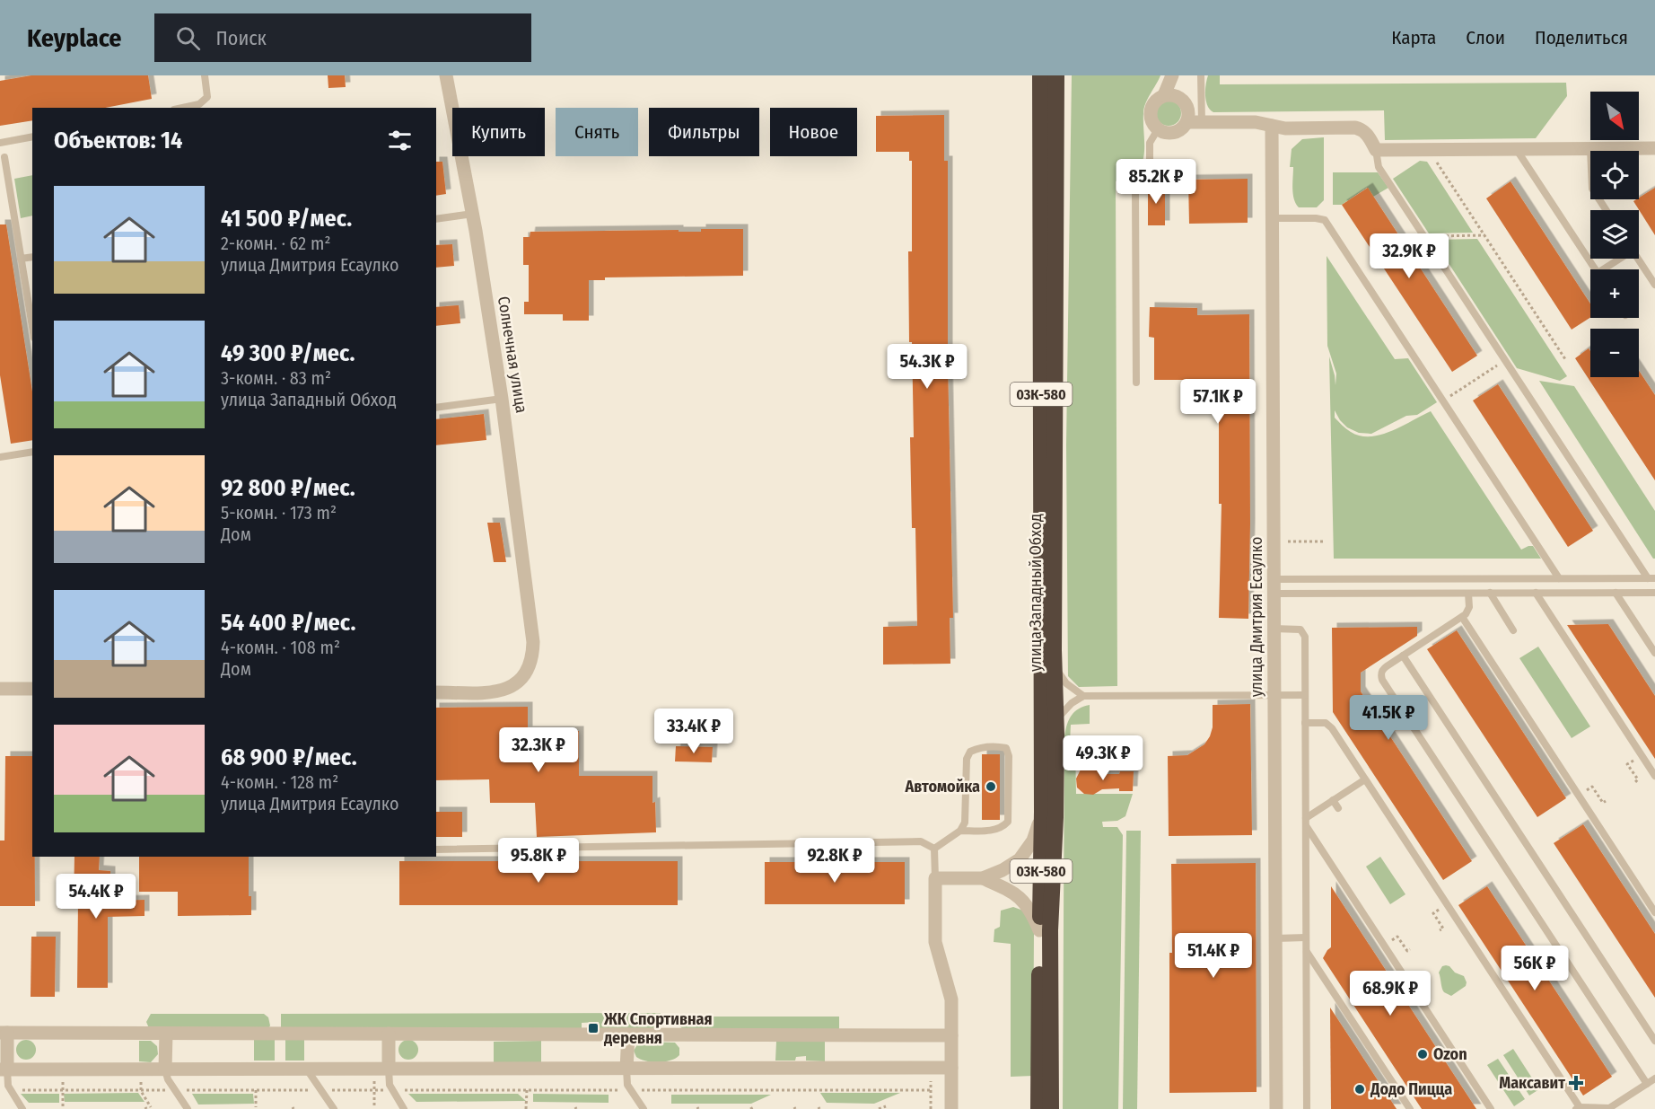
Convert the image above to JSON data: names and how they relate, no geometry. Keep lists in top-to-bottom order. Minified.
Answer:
{"streets":{"highway":["03К-580","улица Западный Обход"],"street":["Солнечная улица","улица Дмитрия Есаулко"]},"places":{"other":["Автомойка","Ozon","Додо Пицца"],"transit":["ЖК Спортивная деревня"],"health":["Максавит"]},"north":"bottom right","page":{"header":"Keyplace","search":"Поиск","nav":["Карта","Слои","Поделиться"],"map_buttons":["+","−"],"chip":["Купить","Снять","Фильтры","Новое"],"heading":"Объектов: 14","price":["85.2K ₽","32.9K ₽","54.3K ₽","57.1K ₽","41.5K ₽","33.4K ₽","32.3K ₽","49.3K ₽","95.8K ₽","92.8K ₽","54.4K ₽","51.4K ₽","56K ₽","68.9K ₽"],"list":[{"name":"41 500 ₽/мес.","note":"2-комн. · 62 m² · улица Дмитрия Есаулко"},{"name":"49 300 ₽/мес.","note":"3-комн. · 83 m² · улица Западный Обход"},{"name":"92 800 ₽/мес.","note":"5-комн. · 173 m² · Дом"},{"name":"54 400 ₽/мес.","note":"4-комн. · 108 m² · Дом"},{"name":"68 900 ₽/мес.","note":"4-комн. · 128 m² · улица Дмитрия Есаулко"}]}}
